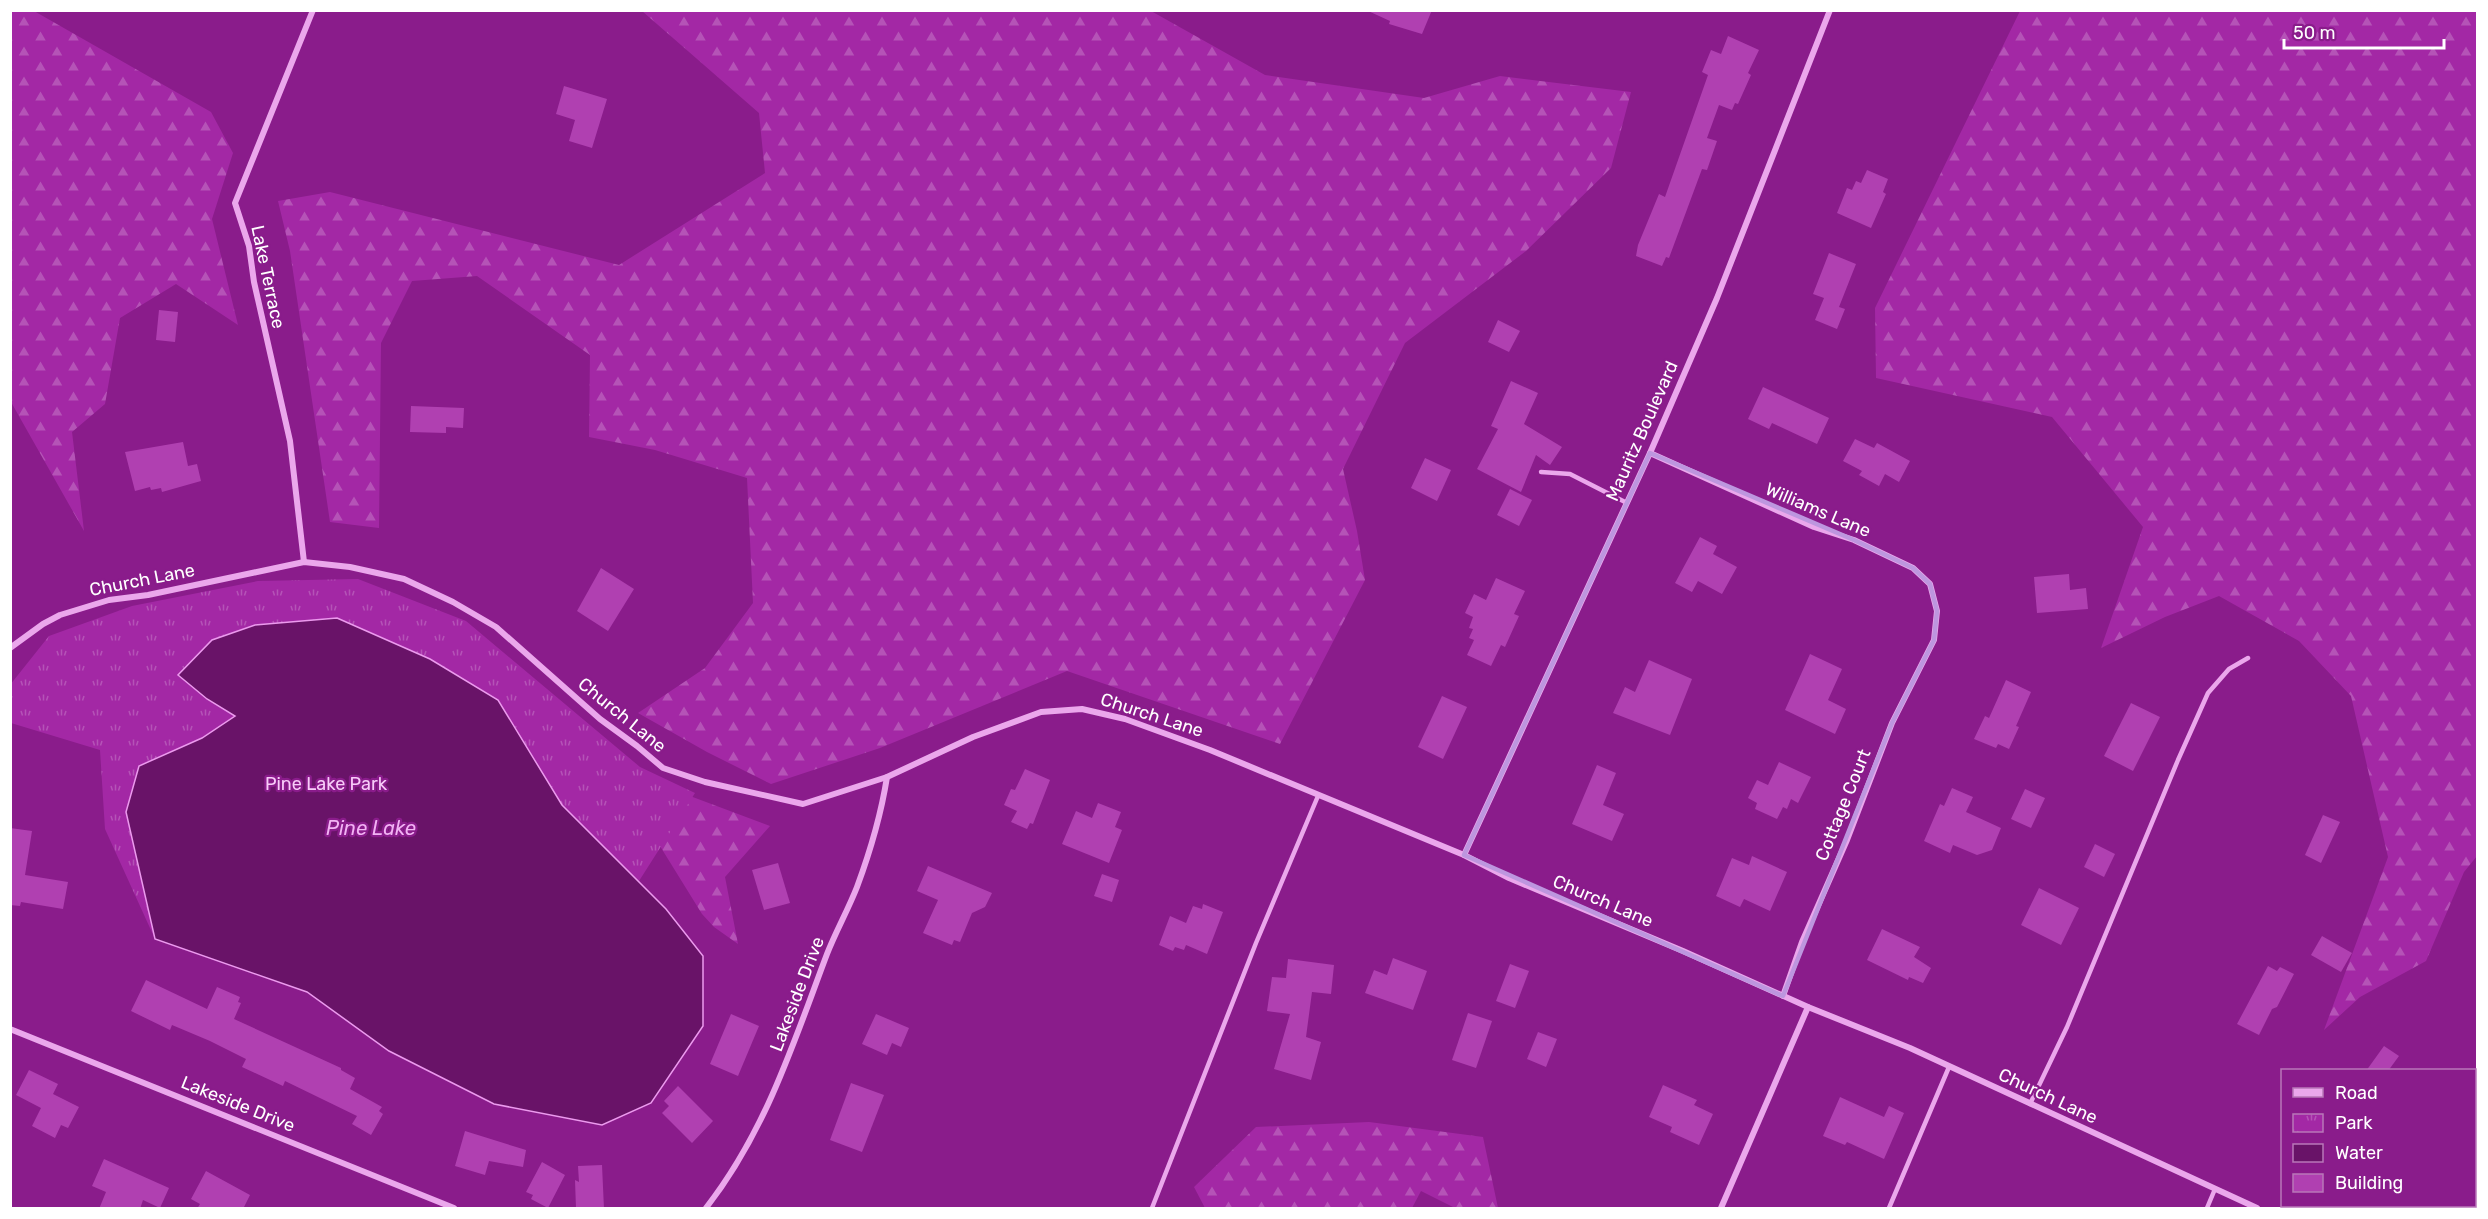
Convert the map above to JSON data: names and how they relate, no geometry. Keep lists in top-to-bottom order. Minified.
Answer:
{"streets":{"street":["Lake Terrace","Mauritz Boulevard","Williams Lane","Church Lane","Cottage Court","Lakeside Drive"]},"crossings":[["Lake Terrace","Church Lane"],["Mauritz Boulevard","Williams Lane"],["Mauritz Boulevard","Church Lane"],["Williams Lane","Cottage Court"],["Church Lane","Cottage Court"],["Church Lane","Lakeside Drive"]],"water":["Pine Lake"],"parks":["Pine Lake Park"],"legend":["Road","Park","Water","Building"],"scale_bar":"50 m"}
